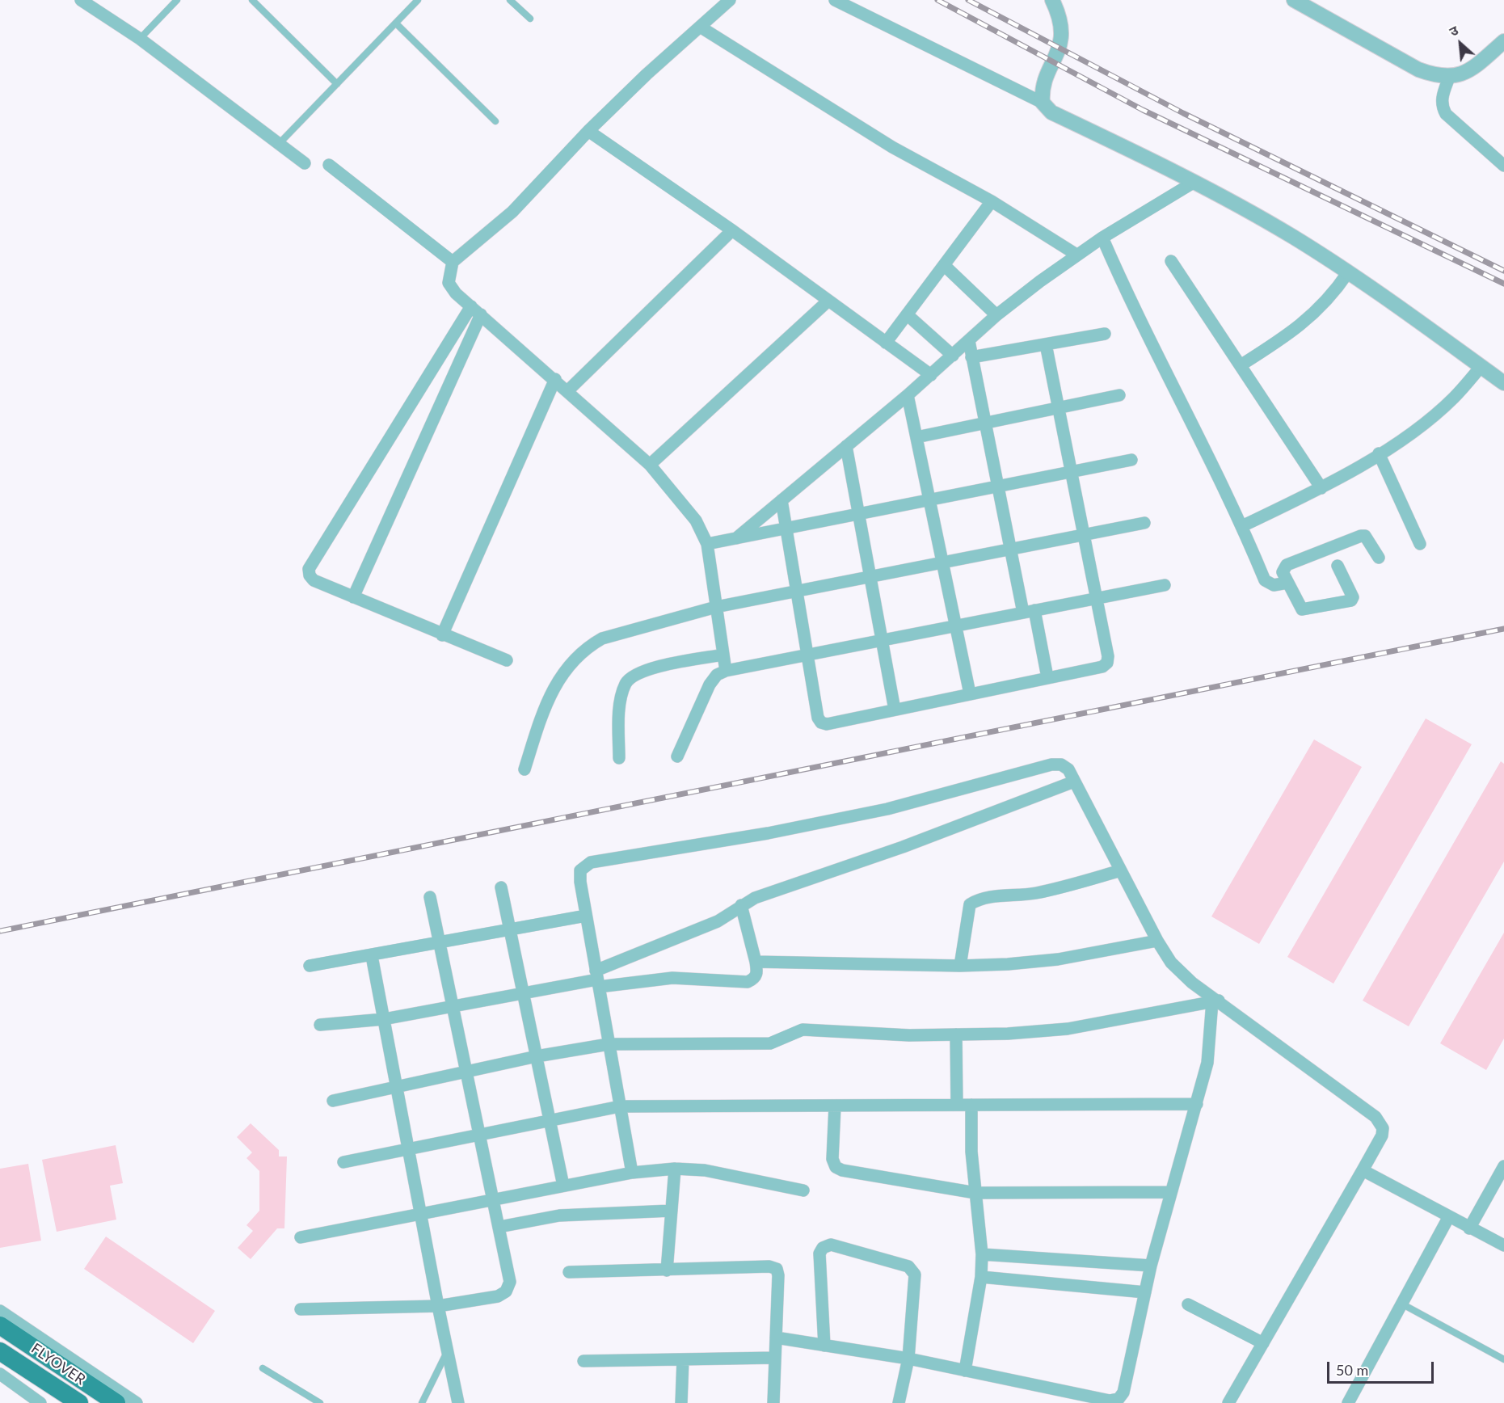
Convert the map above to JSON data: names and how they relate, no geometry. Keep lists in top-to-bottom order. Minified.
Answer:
{"streets":{"main road":["FLYOVER"]},"scale_bar":"50 m","north":"top left"}
